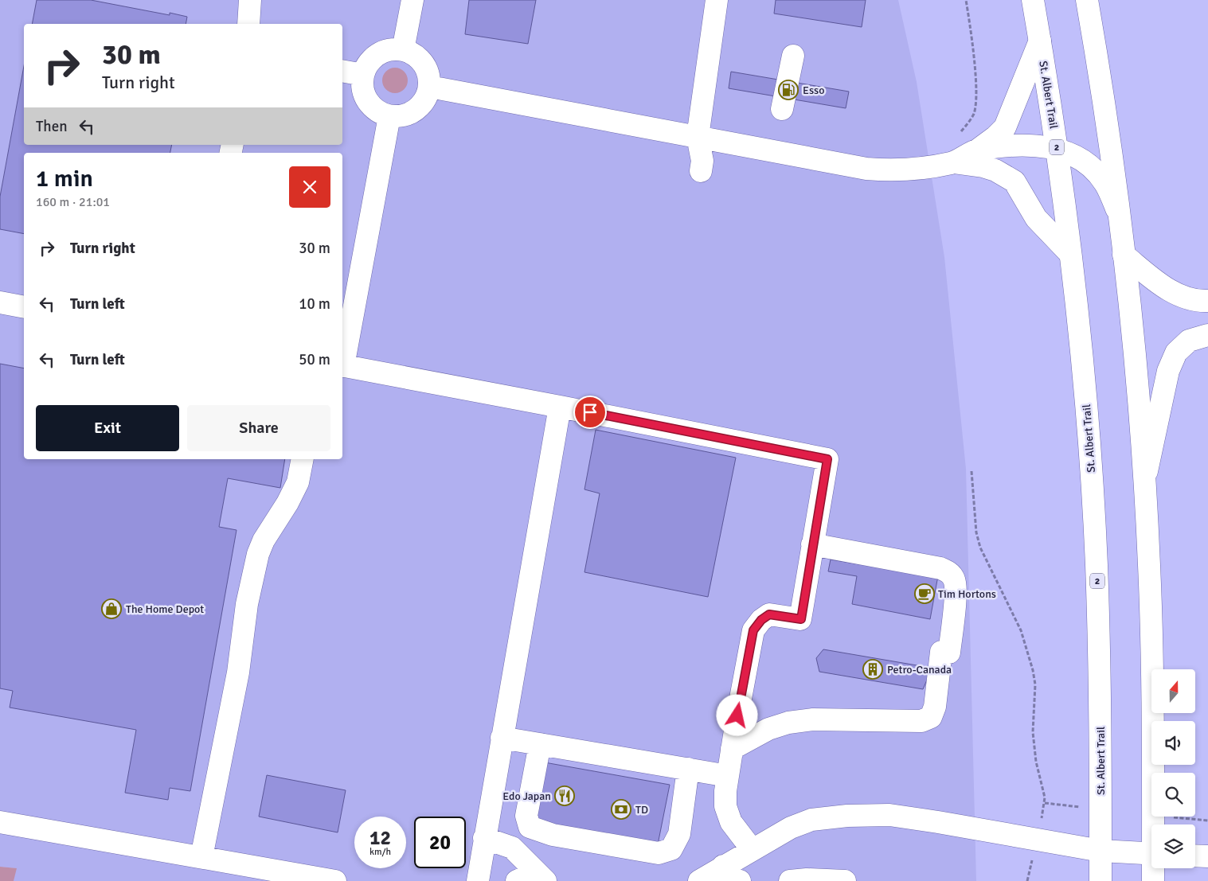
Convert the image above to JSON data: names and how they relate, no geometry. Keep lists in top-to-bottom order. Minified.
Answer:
{"streets":{"main road":["St. Albert Trail","2"]},"places":{"fuel station":["Esso"],"cafe":["Tim Hortons"],"shop":["The Home Depot"],"building":["Petro-Canada"],"restaurant":["Edo Japan"],"bank":["TD"]},"north":"top","page":{"turn":["30 m","Turn right"],"then":"Then","heading":["1 min","160 m · 21:01"],"list":[{"name":"Turn right","value":"30 m"},{"name":"Turn left","value":"10 m"},{"name":"Turn left","value":"50 m"}],"buttons":["Exit","Share"],"speed":"12 km/h","limit":"20"}}
